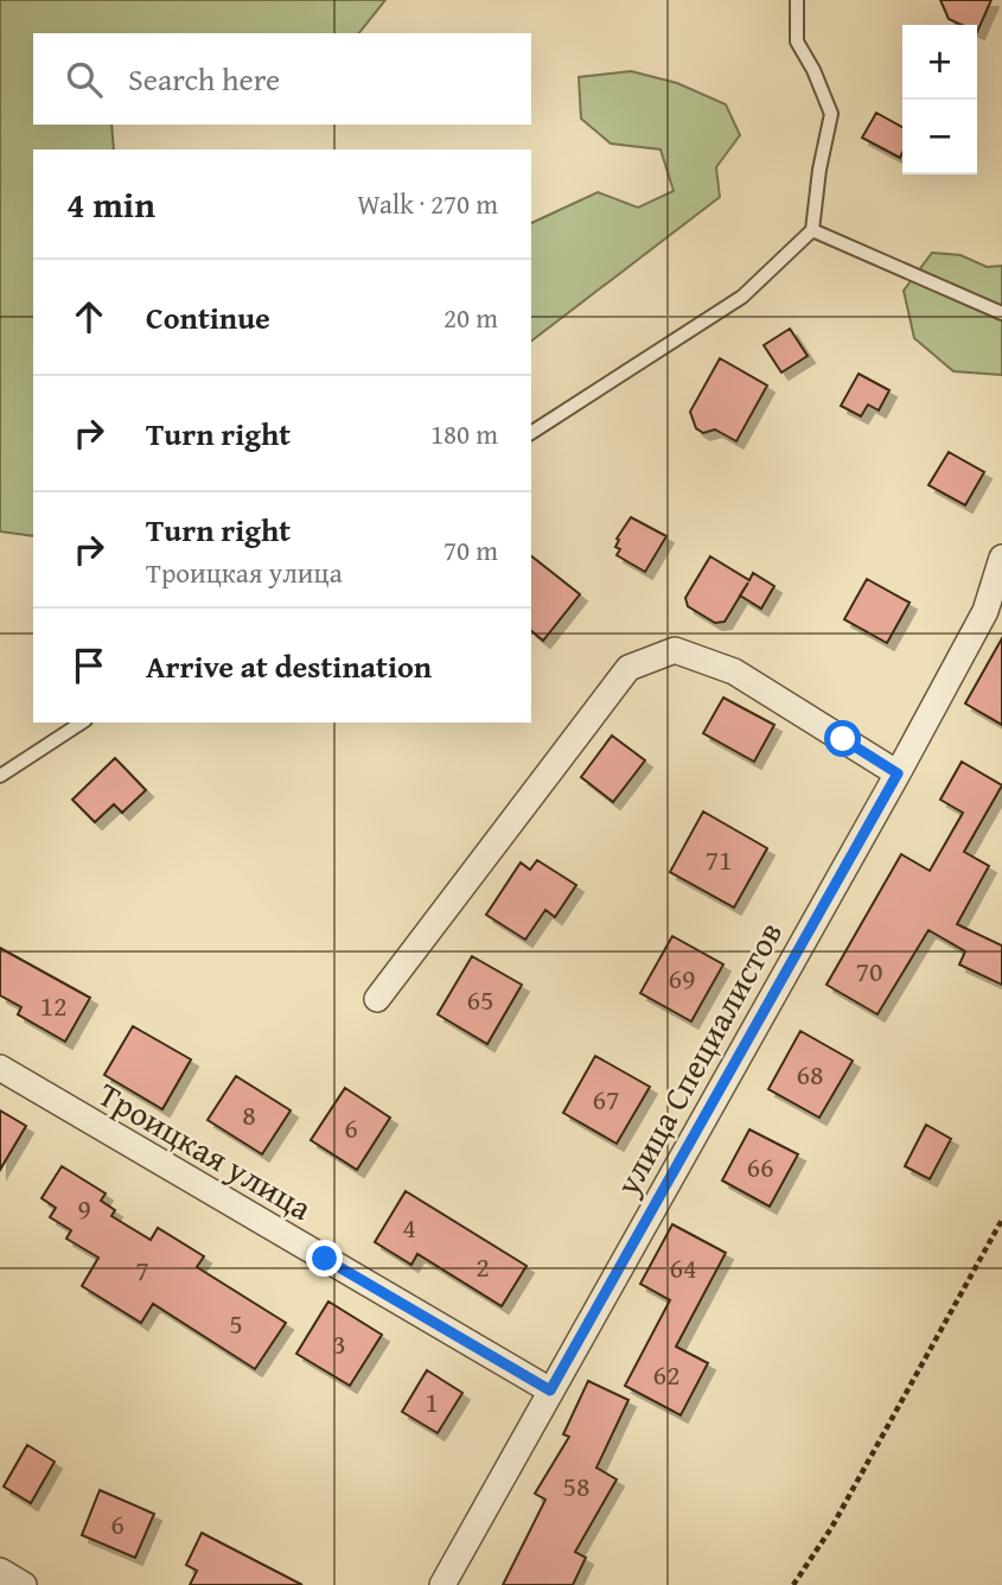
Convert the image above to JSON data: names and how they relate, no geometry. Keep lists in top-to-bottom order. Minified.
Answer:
{"streets":{"street":["улица Специалистов","Троицкая улица"]},"crossings":[["улица Специалистов","Троицкая улица"]],"house_numbers":["71","70","69","65","12","68","67","8","6","66","9","4","2","64","7","5","3","62","1","58","6"],"page":{"map_buttons":["+","−"],"search":"Search here","heading":["4 min","Walk · 270 m"],"list":[["Continue","20 m"],["Turn right","180 m"],["Turn right","Троицкая улица","70 m"],"Arrive at destination"]}}
